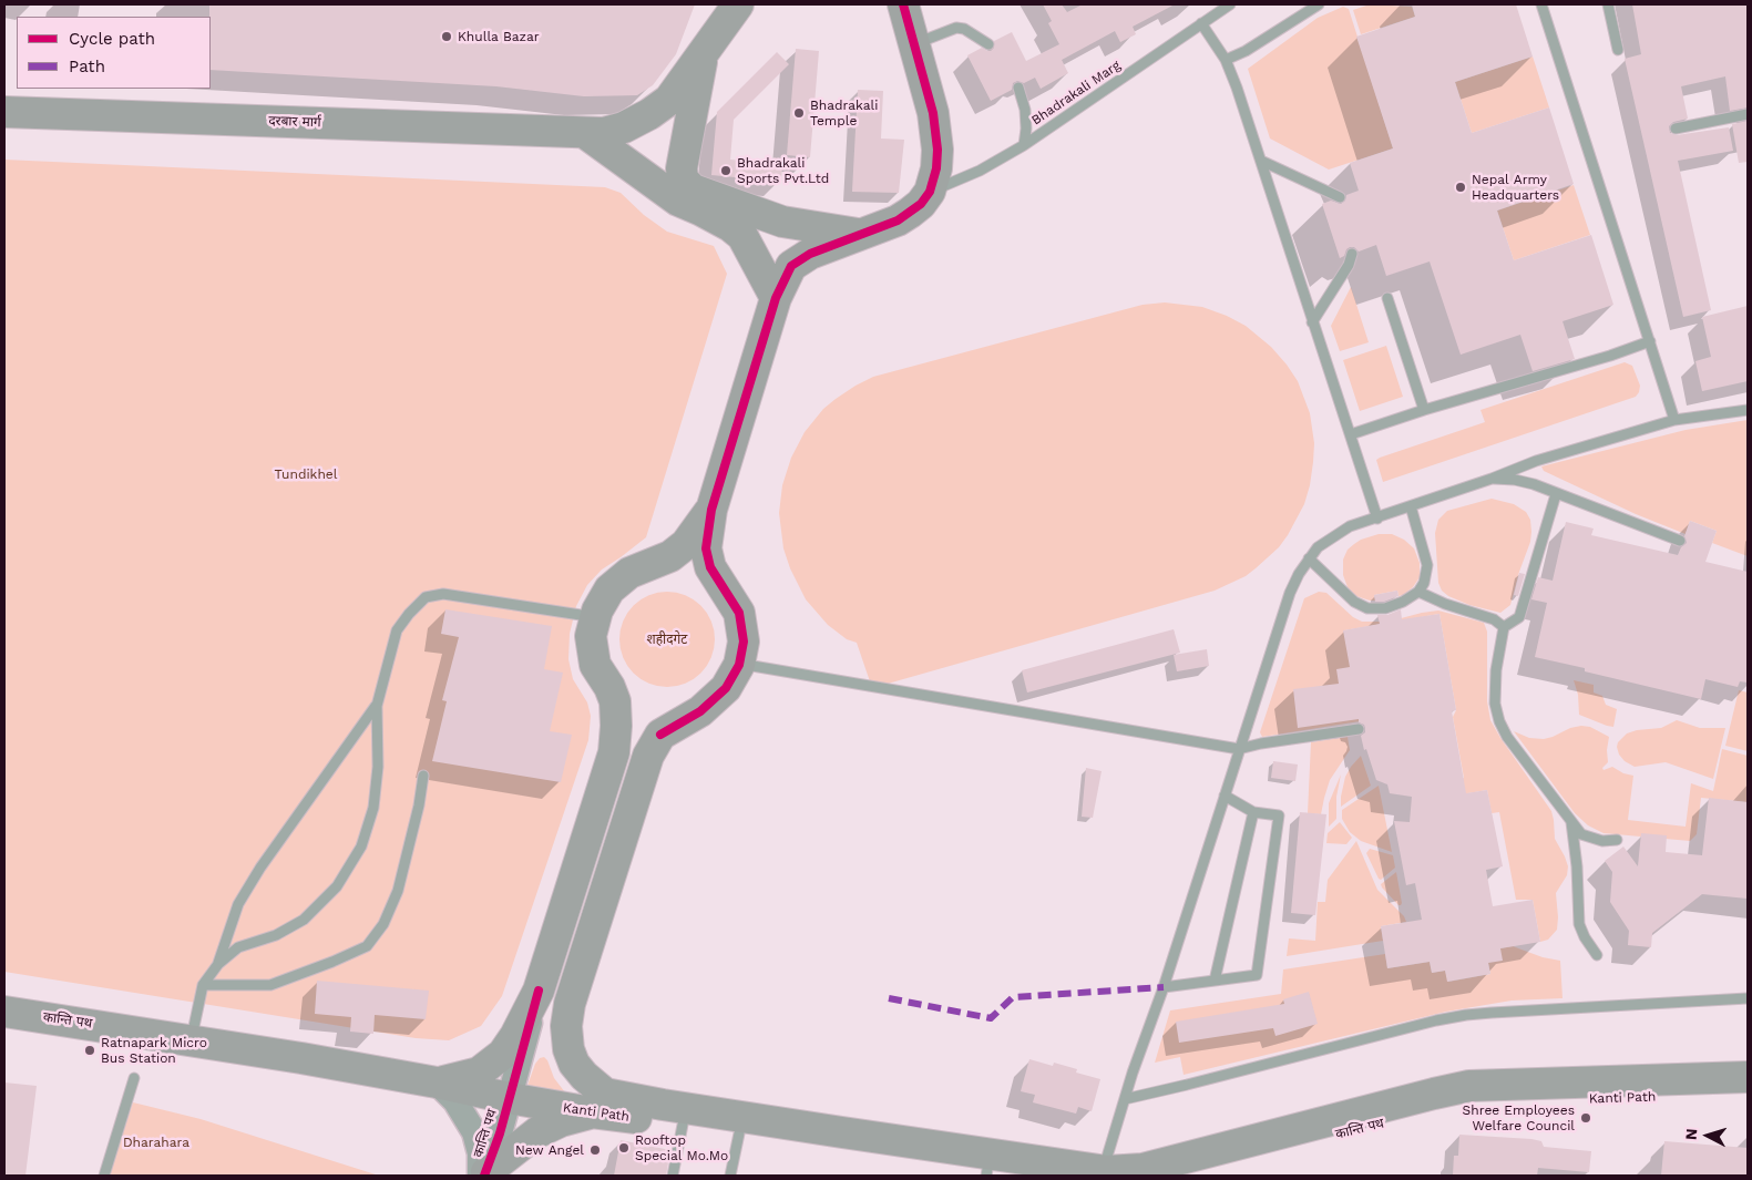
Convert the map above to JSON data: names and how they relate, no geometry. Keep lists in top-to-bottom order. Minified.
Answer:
{"streets":{"main road":["दरबार मार्ग","कान्ति पथ","Kanti Path"],"lane":["Bhadrakali Marg"]},"crossings":[["कान्ति पथ","Kanti Path"]],"parks":["Tundikhel","शहीदगेट","Dharahara"],"places":["Khulla Bazar","Bhadrakali Temple","Bhadrakali Sports Pvt.Ltd","Nepal Army Headquarters","Ratnapark Micro Bus Station","Shree Employees Welfare Council","Rooftop Special Mo.Mo","New Angel"],"legend":["Cycle path","Path"],"north":"left"}
